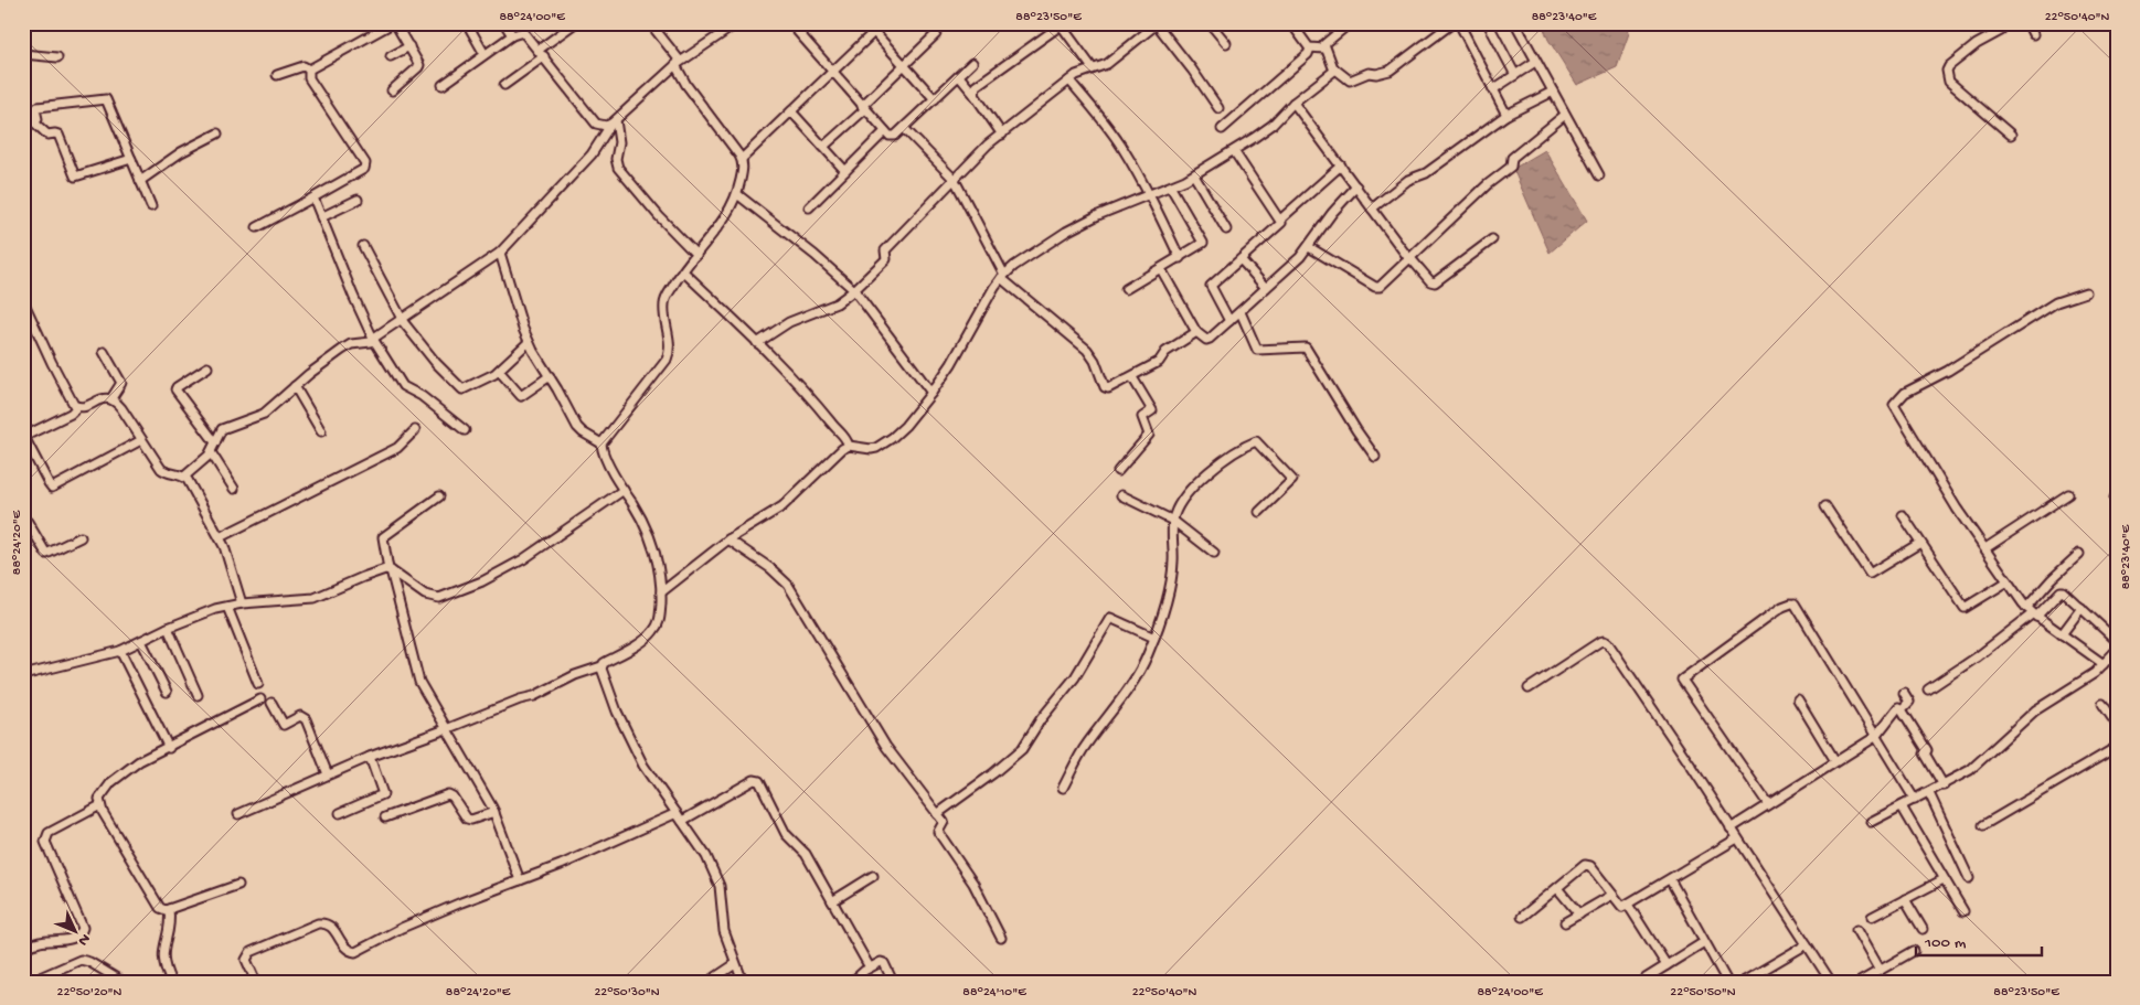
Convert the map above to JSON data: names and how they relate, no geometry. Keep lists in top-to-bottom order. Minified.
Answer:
{"scale_bar":"100 m","north":"bottom right","coordinates":["88°24'00\"E","88°23'50\"E","88°23'40\"E","22°50'40\"N","88°24'20\"E","22°50'20\"N","22°50'30\"N","88°24'10\"E","22°50'50\"N"]}
